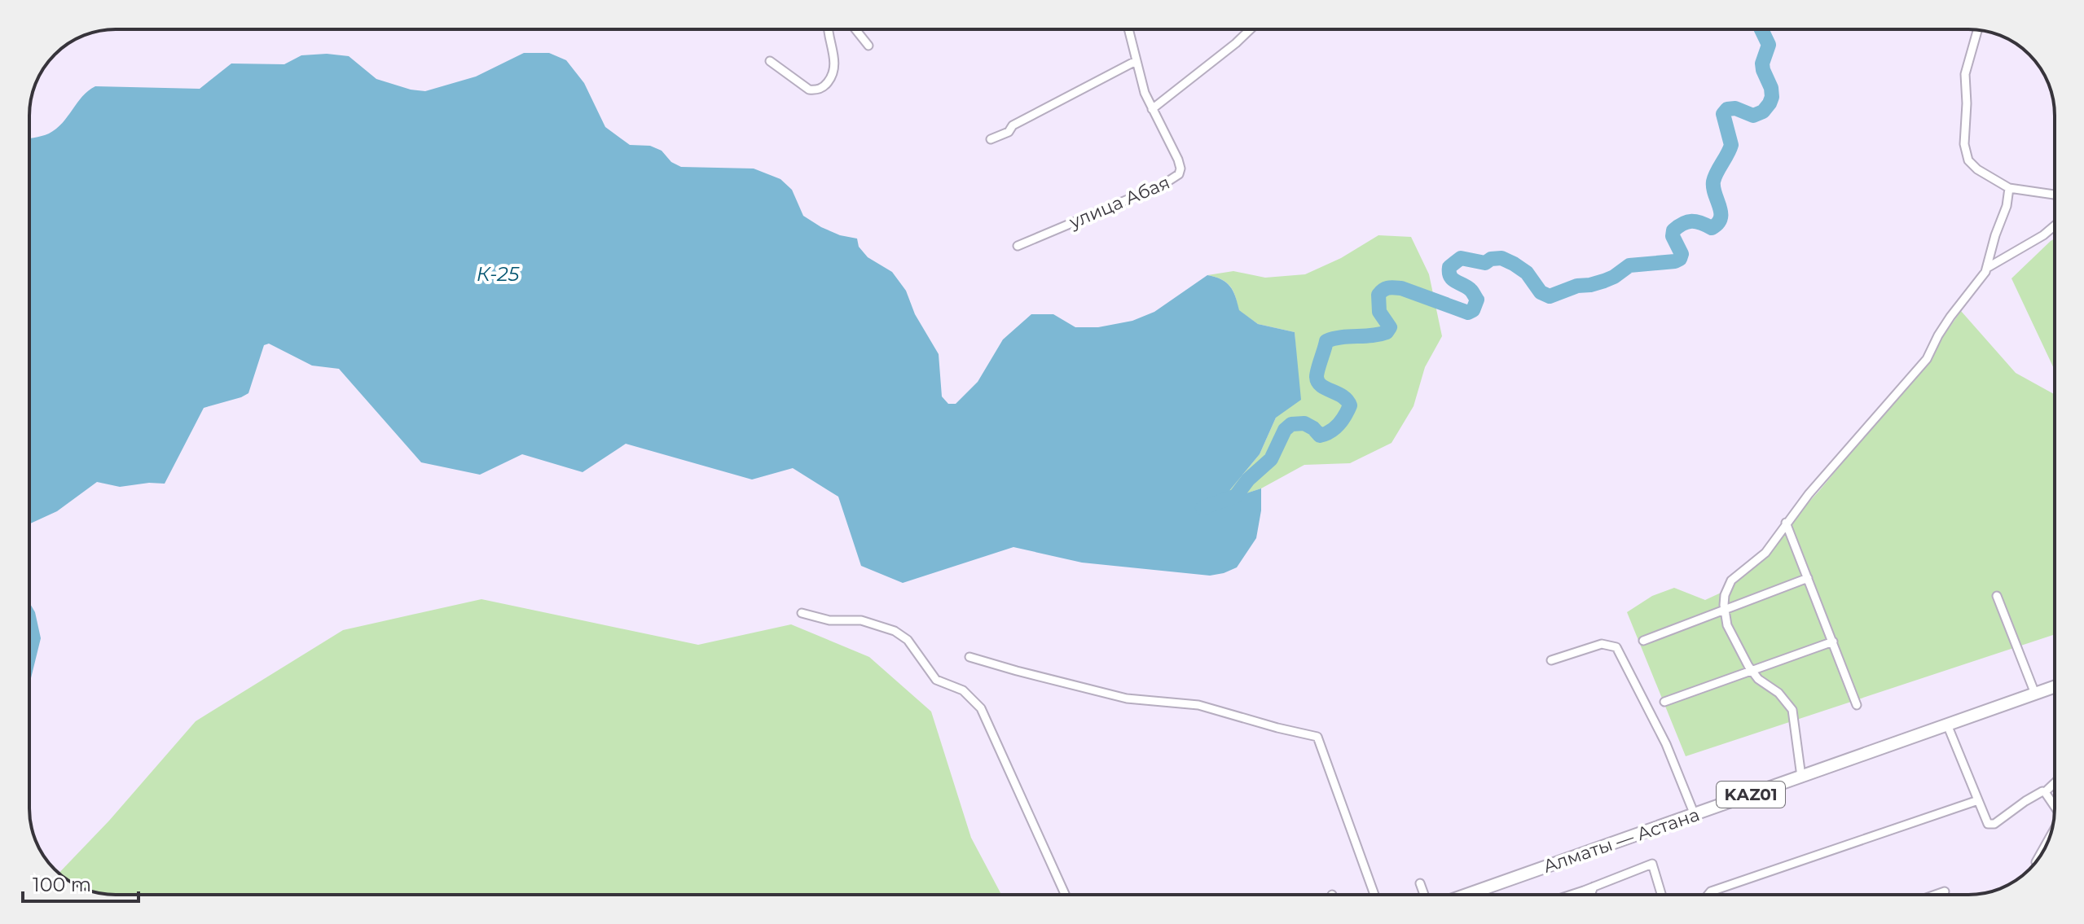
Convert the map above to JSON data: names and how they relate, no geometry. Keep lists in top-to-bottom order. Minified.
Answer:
{"streets":{"highway":["KАZ01","Алматы — Астана"],"street":["улица Абая"]},"water":["К-25"],"scale_bar":"100 m"}
